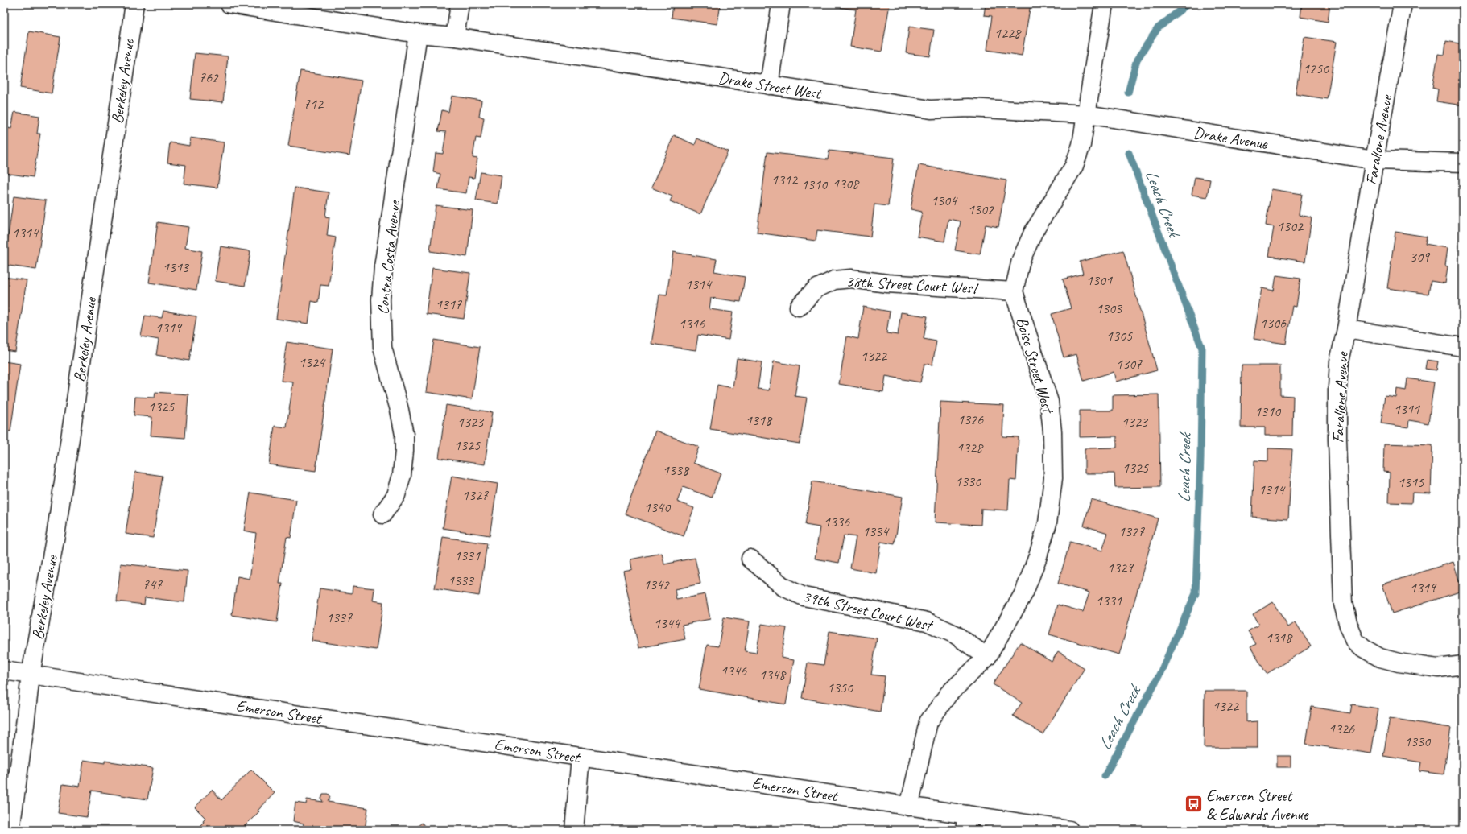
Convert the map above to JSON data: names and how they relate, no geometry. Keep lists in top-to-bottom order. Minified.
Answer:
{"streets":{"street":["Berkeley Avenue","Drake Street West","Drake Avenue","Farallone Avenue","Contra Costa Avenue","38th Street Court West","Boise Street West","39th Street Court West","Emerson Street"]},"crossings":[["Berkeley Avenue","Emerson Street"],["Drake Street West","Drake Avenue"],["Drake Street West","Contra Costa Avenue"],["Drake Avenue","Farallone Avenue"],["38th Street Court West","Boise Street West"],["Boise Street West","39th Street Court West"],["Boise Street West","Emerson Street"]],"water":["Leach Creek"],"places":{"bus stop":["Emerson Street & Edwards Avenue"]},"house_numbers":["1228","1250","762","712","1312","1308","1310","1304","1302","1302","1314","309","1313","1301","1314","1317","1303","1306","1316","1319","1305","1322","1324","1307","1325","1311","1310","1326","1318","1323","1323","1325","1328","1325","1338","1330","1315","1314","1327","1340","1336","1334","1327","1331","1329","1333","747","1342","1319","1331","1337","1344","1318","1346","1348","1350","1322","1326","1330"]}
